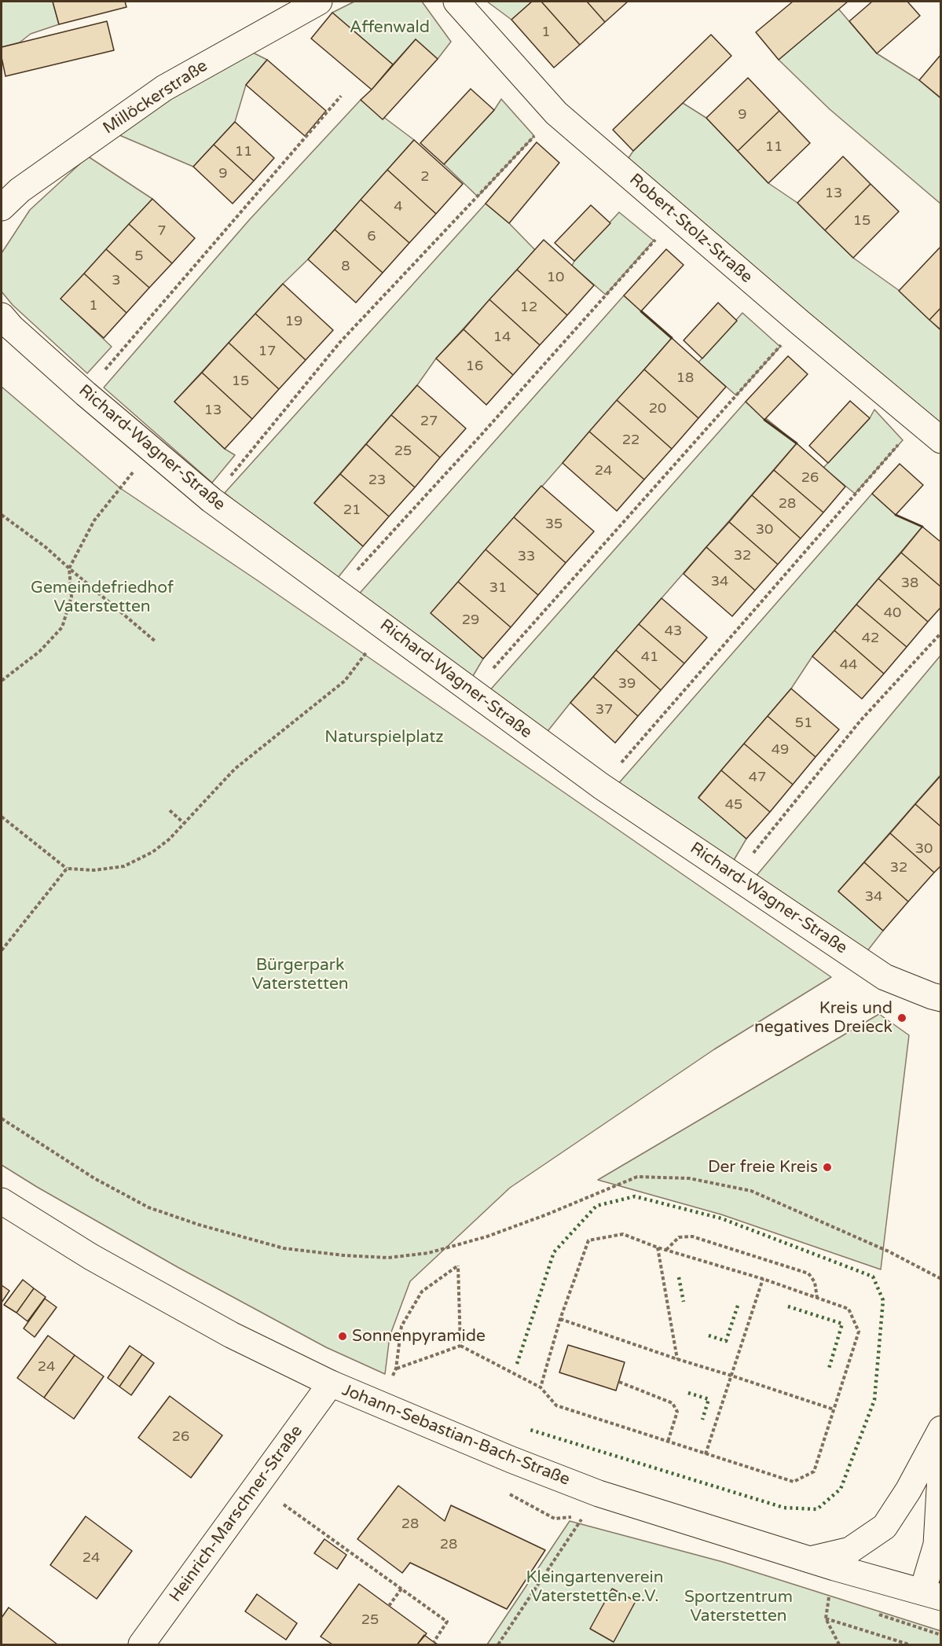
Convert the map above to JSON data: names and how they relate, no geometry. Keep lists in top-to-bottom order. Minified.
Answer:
{"streets":{"street":["Millöckerstraße","Robert-Stolz-Straße","Richard-Wagner-Straße","Johann-Sebastian-Bach-Straße","Heinrich-Marschner-Straße"]},"crossings":[["Johann-Sebastian-Bach-Straße","Heinrich-Marschner-Straße"]],"parks":["Affenwald","Gemeindefriedhof Vaterstetten","Naturspielplatz","Bürgerpark Vaterstetten","Kleingartenverein Vaterstetten e.V.","Sportzentrum Vaterstetten"],"places":["Kreis und negatives Dreieck","Der freie Kreis","Sonnenpyramide"],"house_numbers":["1","9","11","11","9","2","13","4","15","7","6","5","8","10","3","1","12","19","14","17","16","18","15","20","13","27","22","25","24","26","23","28","21","35","30","32","33","34","38","31","40","29","43","42","41","44","39","37","51","49","47","45","30","32","34","24","26","28","28","24","25"]}
